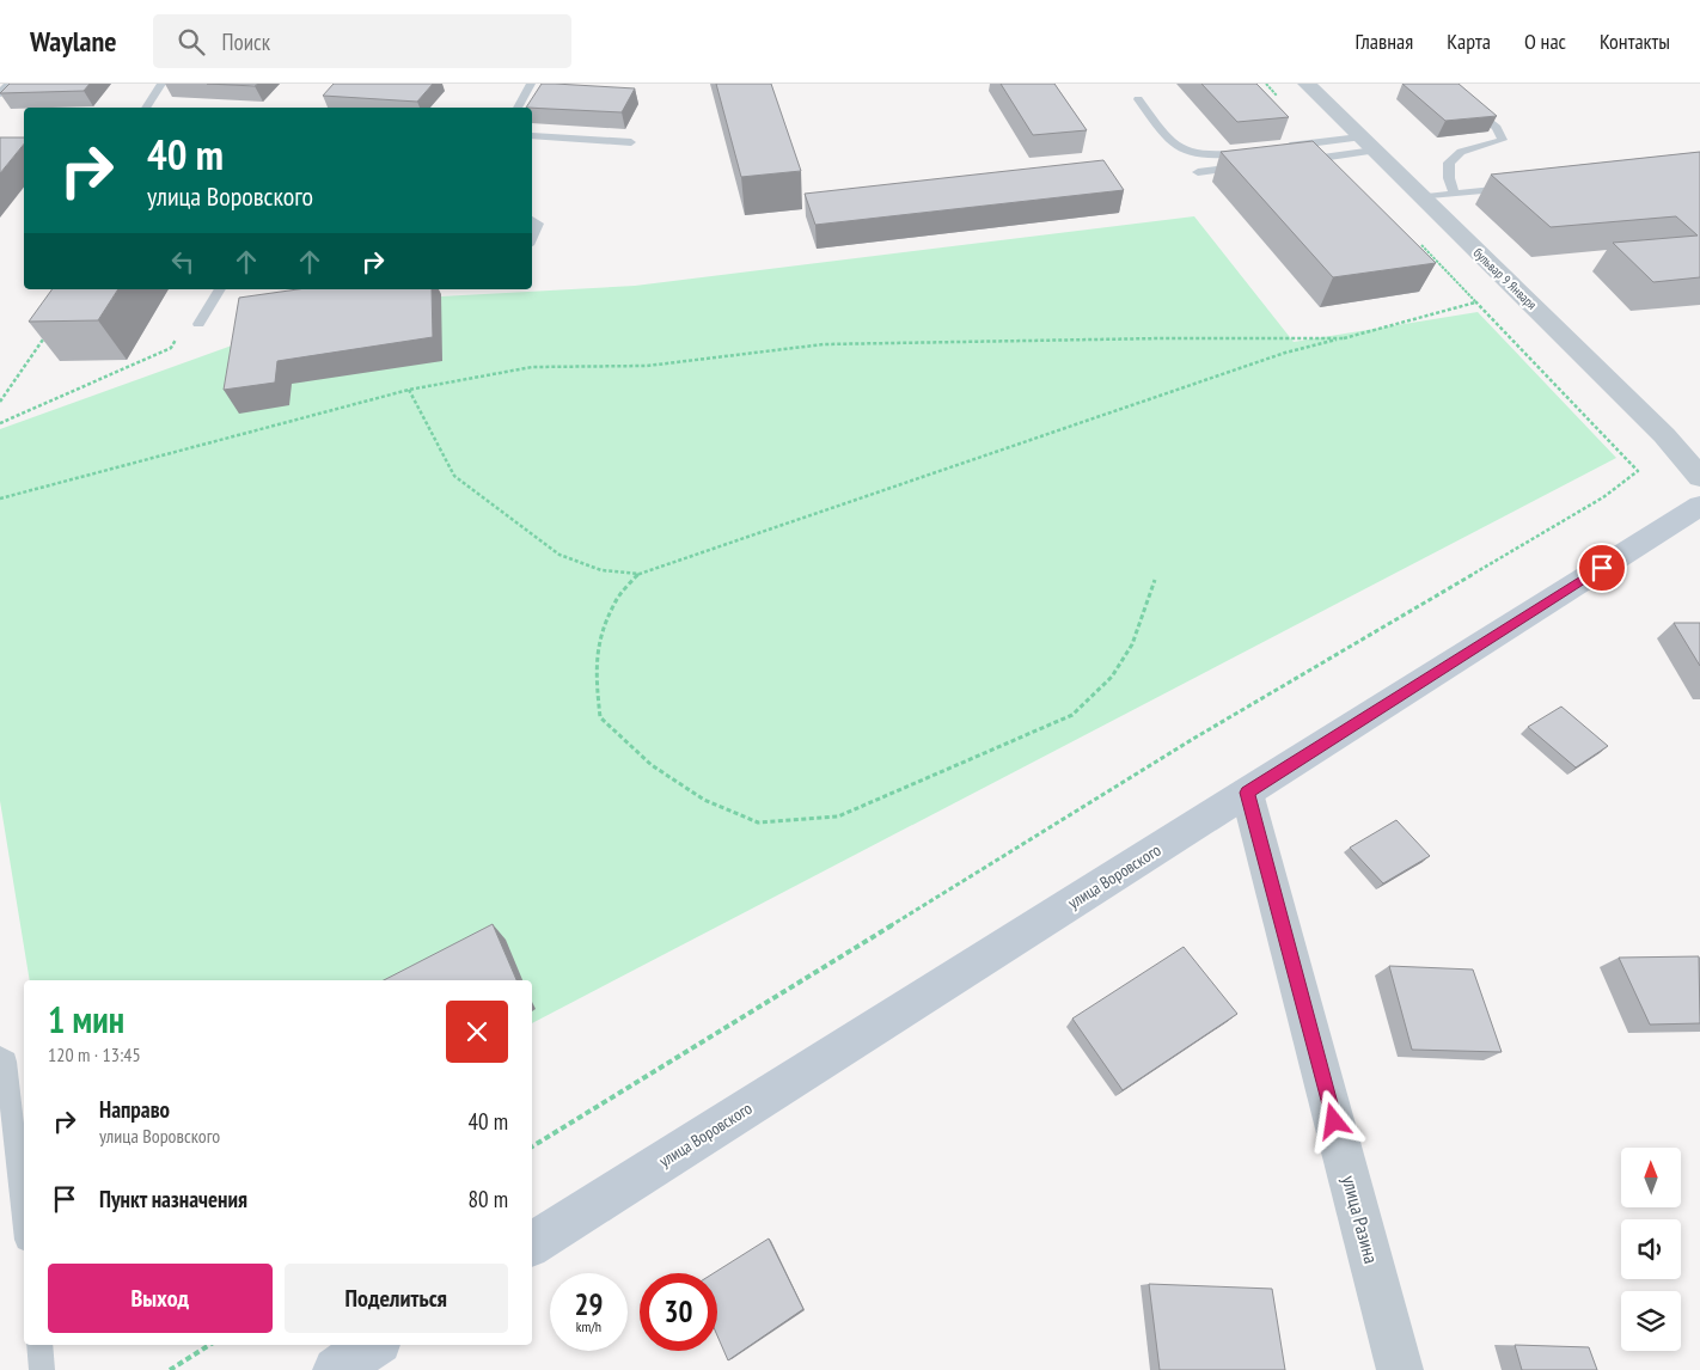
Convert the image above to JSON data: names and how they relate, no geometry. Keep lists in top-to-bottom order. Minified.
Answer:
{"streets":{"main road":["улица Воровского"],"street":["бульвар 9 Января","улица Разина"]},"crossings":[["улица Воровского","улица Разина"]],"north":"top","page":{"header":"Waylane","search":"Поиск","nav":["Главная","Карта","О нас","Контакты"],"turn":["40 m","улица Воровского"],"heading":["1 мин","120 m · 13:45"],"list":[{"name":"Направо","note":"улица Воровского","value":"40 m"},{"name":"Пункт назначения","value":"80 m"}],"buttons":["Выход","Поделиться"],"speed":"29 km/h","limit":"30"}}
